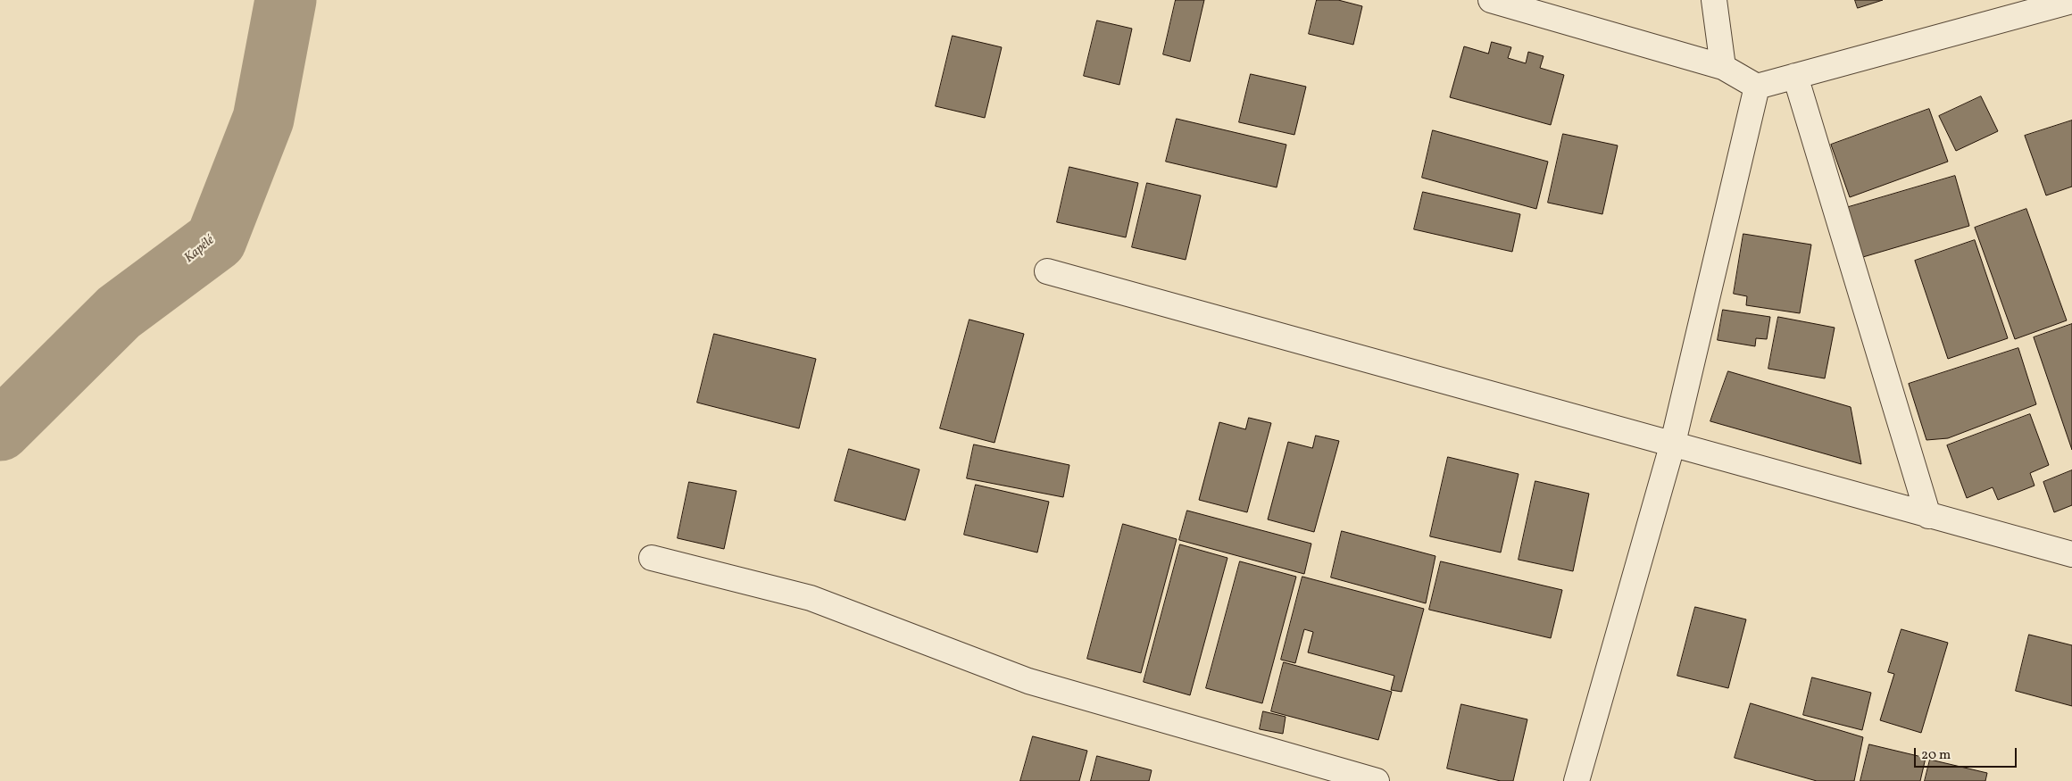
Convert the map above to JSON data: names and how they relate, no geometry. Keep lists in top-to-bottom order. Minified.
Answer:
{"water":["Kapélé"],"scale_bar":"20 m"}
